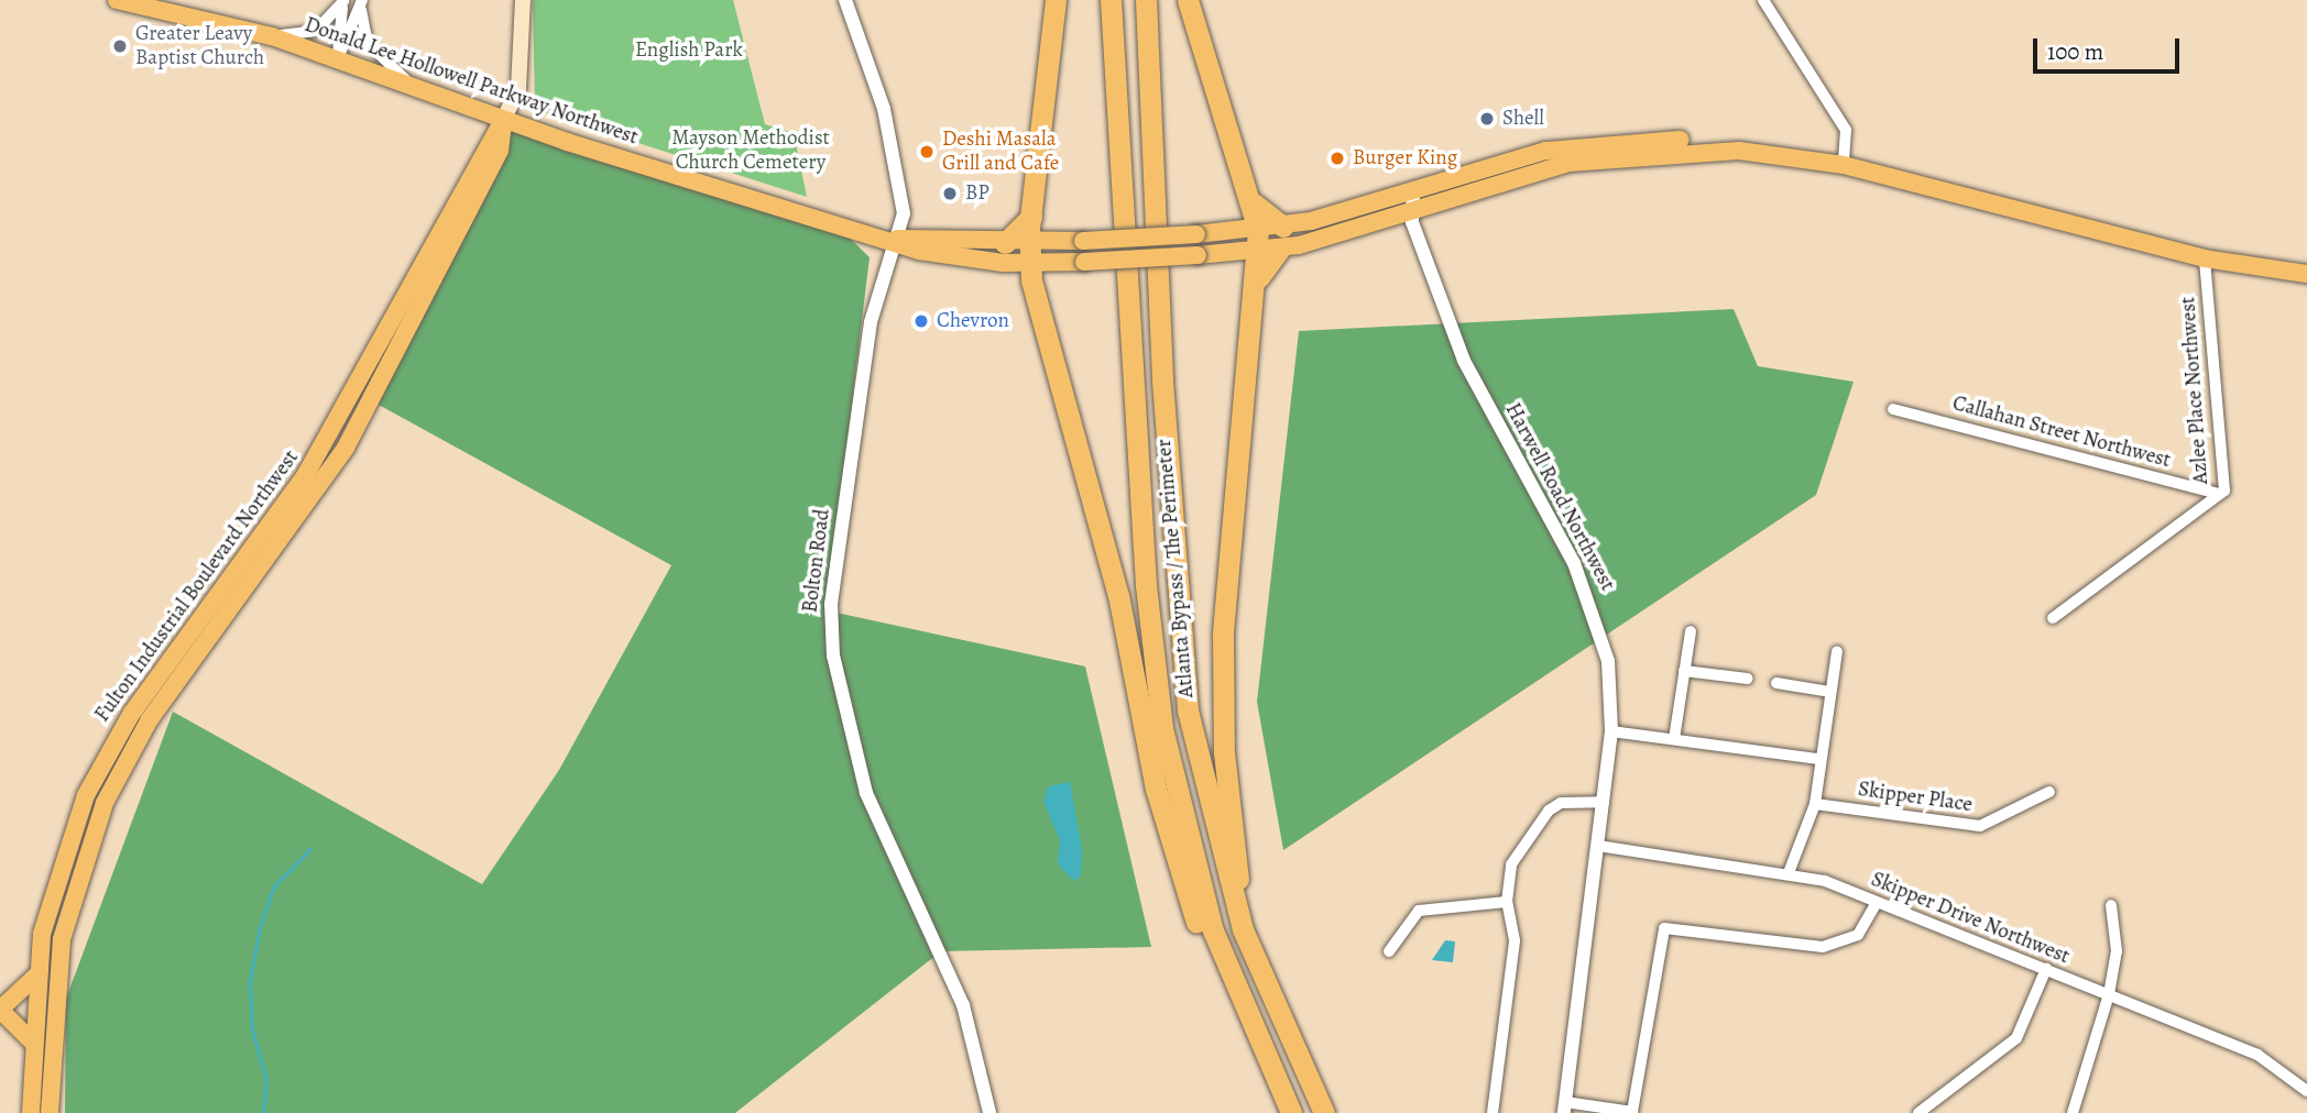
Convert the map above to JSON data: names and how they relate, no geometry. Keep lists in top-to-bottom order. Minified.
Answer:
{"streets":{"highway":["Atlanta Bypass / The Perimeter"],"main road":["Donald Lee Hollowell Parkway Northwest","Fulton Industrial Boulevard Northwest"],"street":["Azlee Place Northwest","Callahan Street Northwest","Harwell Road Northwest","Bolton Road","Skipper Place","Skipper Drive Northwest"]},"crossings":[["Donald Lee Hollowell Parkway Northwest","Azlee Place Northwest"],["Donald Lee Hollowell Parkway Northwest","Harwell Road Northwest"],["Donald Lee Hollowell Parkway Northwest","Bolton Road"],["Donald Lee Hollowell Parkway Northwest","Fulton Industrial Boulevard Northwest"],["Azlee Place Northwest","Callahan Street Northwest"],["Harwell Road Northwest","Skipper Drive Northwest"]],"parks":["English Park","Mayson Methodist Church Cemetery"],"places":["Greater Leavy Baptist Church","Shell","Deshi Masala Grill and Cafe","Burger King","BP","Chevron"],"scale_bar":"100 m"}
